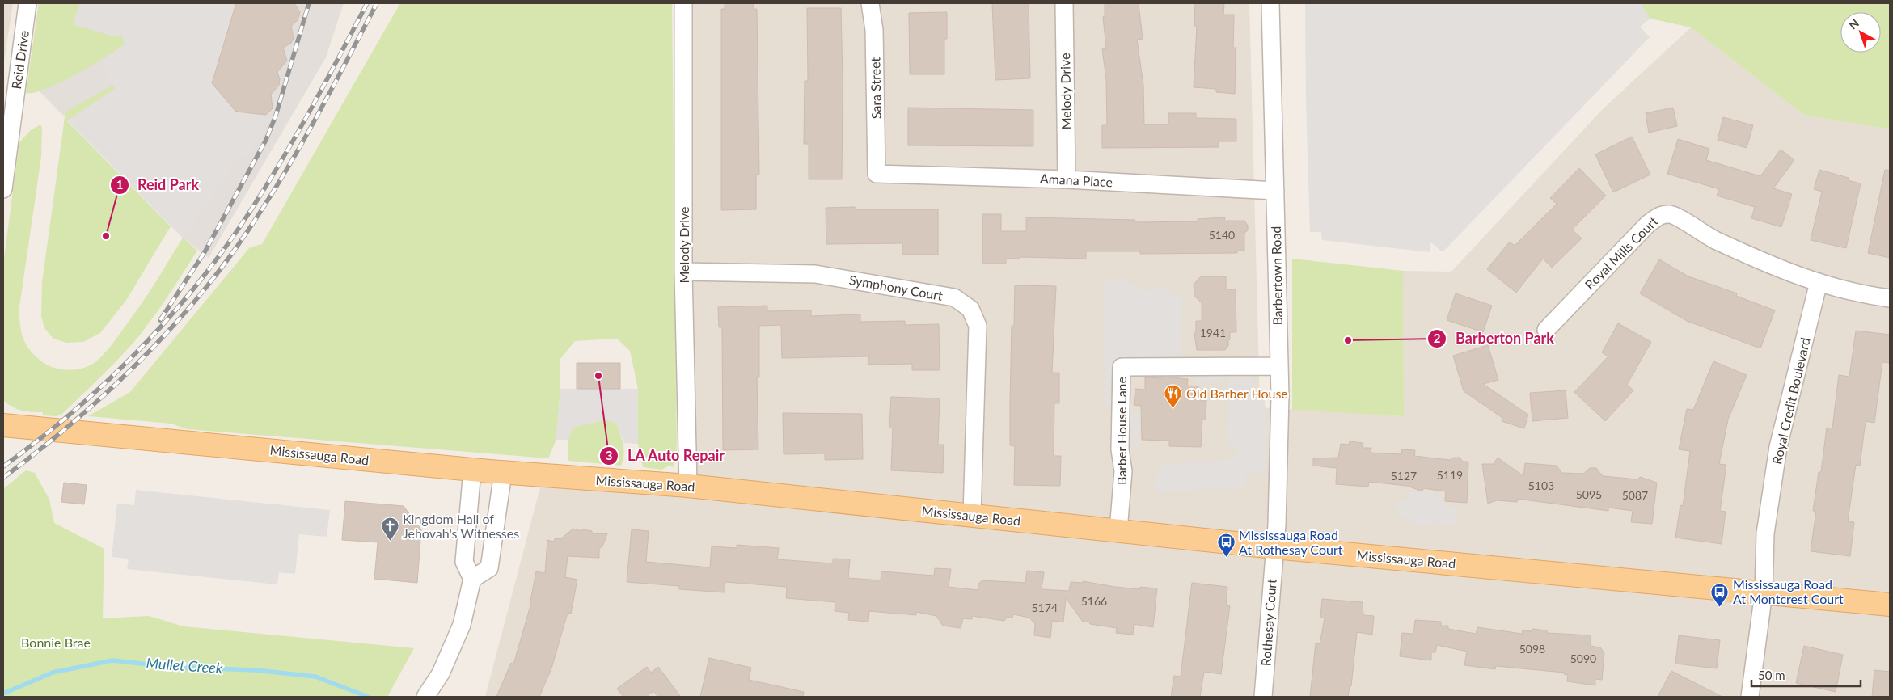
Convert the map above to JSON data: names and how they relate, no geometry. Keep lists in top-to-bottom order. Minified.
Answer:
{"streets":{"main road":["Mississauga Road"],"street":["Reid Drive","Sara Street","Melody Drive","Amana Place","Royal Mills Court","Barbertown Road","Symphony Court","Royal Credit Boulevard","Barber House Lane","Rothesay Court"]},"crossings":[["Sara Street","Amana Place"],["Melody Drive","Amana Place"],["Melody Drive","Symphony Court"],["Melody Drive","Mississauga Road"],["Amana Place","Barbertown Road"],["Royal Mills Court","Royal Credit Boulevard"],["Barbertown Road","Barber House Lane"],["Barbertown Road","Mississauga Road"],["Barbertown Road","Rothesay Court"],["Symphony Court","Mississauga Road"],["Royal Credit Boulevard","Mississauga Road"],["Barber House Lane","Mississauga Road"],["Mississauga Road","Rothesay Court"]],"water":["Mullet Creek"],"parks":["Bonnie Brae"],"places":{"other":["Reid Park","Barberton Park","LA Auto Repair"],"restaurant":["Old Barber House"],"church":["Kingdom Hall of Jehovah's Witnesses"],"bus stop":["Mississauga Road At Rothesay Court","Mississauga Road At Montcrest Court"]},"house_numbers":["5140","1941","5119","5127","5103","5095","5087","5166","5174","5098","5090"],"scale_bar":"50 m","north":"top left"}
